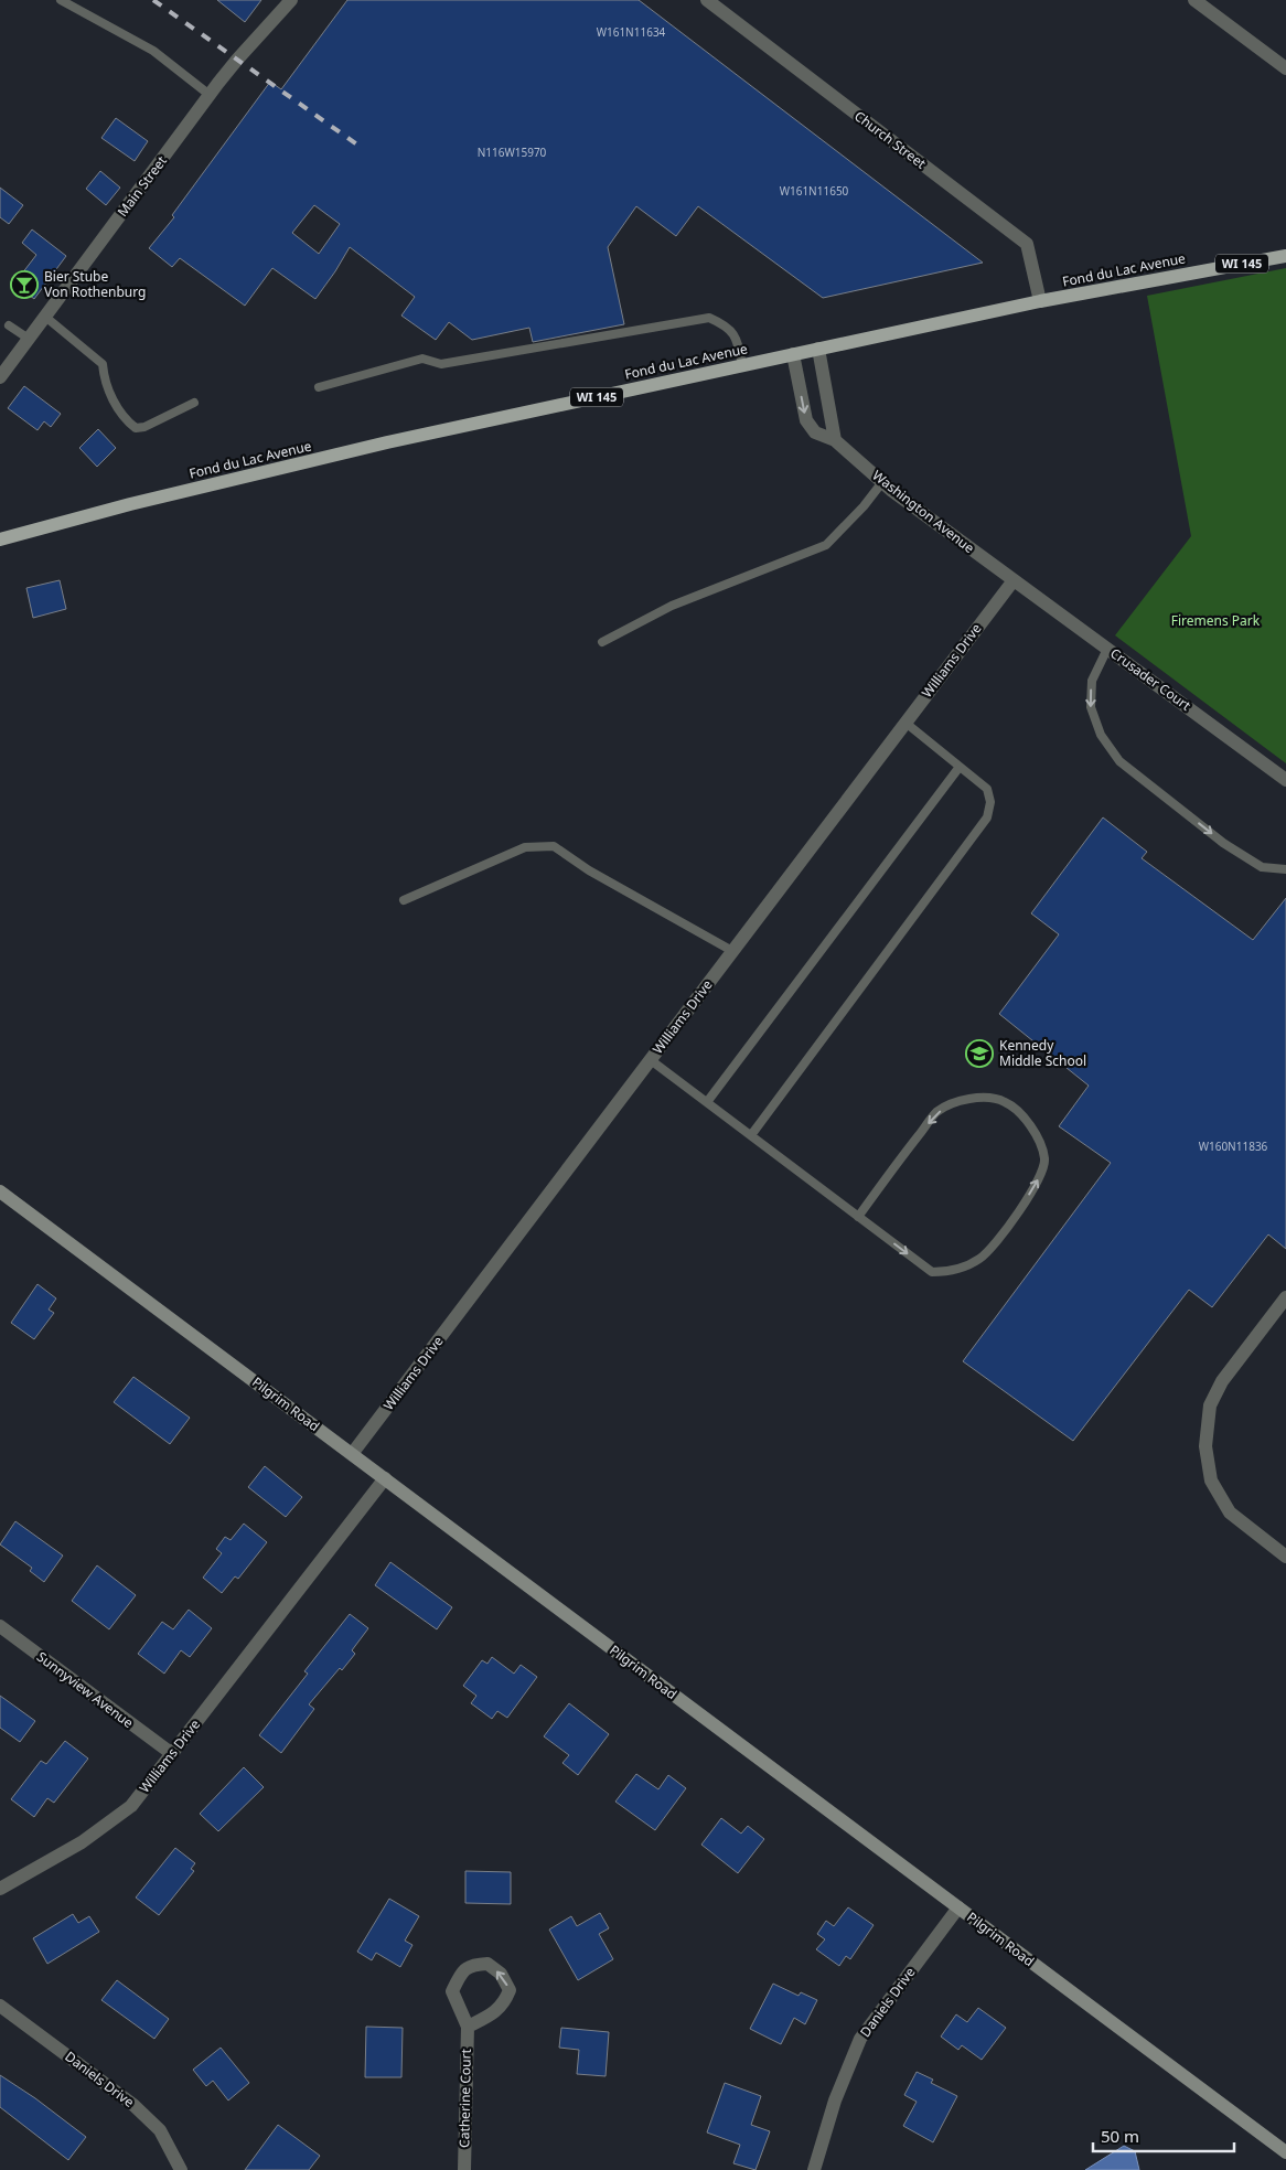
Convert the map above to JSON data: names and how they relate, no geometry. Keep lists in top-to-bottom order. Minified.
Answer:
{"streets":{"main road":["WI 145","Fond du Lac Avenue"],"street":["Church Street","Main Street","Washington Avenue","Williams Drive","Crusader Court","Pilgrim Road","Sunnyview Avenue","Daniels Drive","Catherine Court"]},"crossings":[["Church Street","Fond du Lac Avenue"],["Fond du Lac Avenue","Washington Avenue"],["Washington Avenue","Williams Drive"],["Washington Avenue","Crusader Court"],["Williams Drive","Crusader Court"],["Williams Drive","Pilgrim Road"],["Williams Drive","Sunnyview Avenue"],["Pilgrim Road","Daniels Drive"]],"parks":["Firemens Park"],"places":{"bar":["Bier Stube Von Rothenburg"],"school or university":["Kennedy Middle School"]},"house_numbers":["W161N11634","N116W15970","W161N11650","W160N11836"],"scale_bar":"50 m"}
